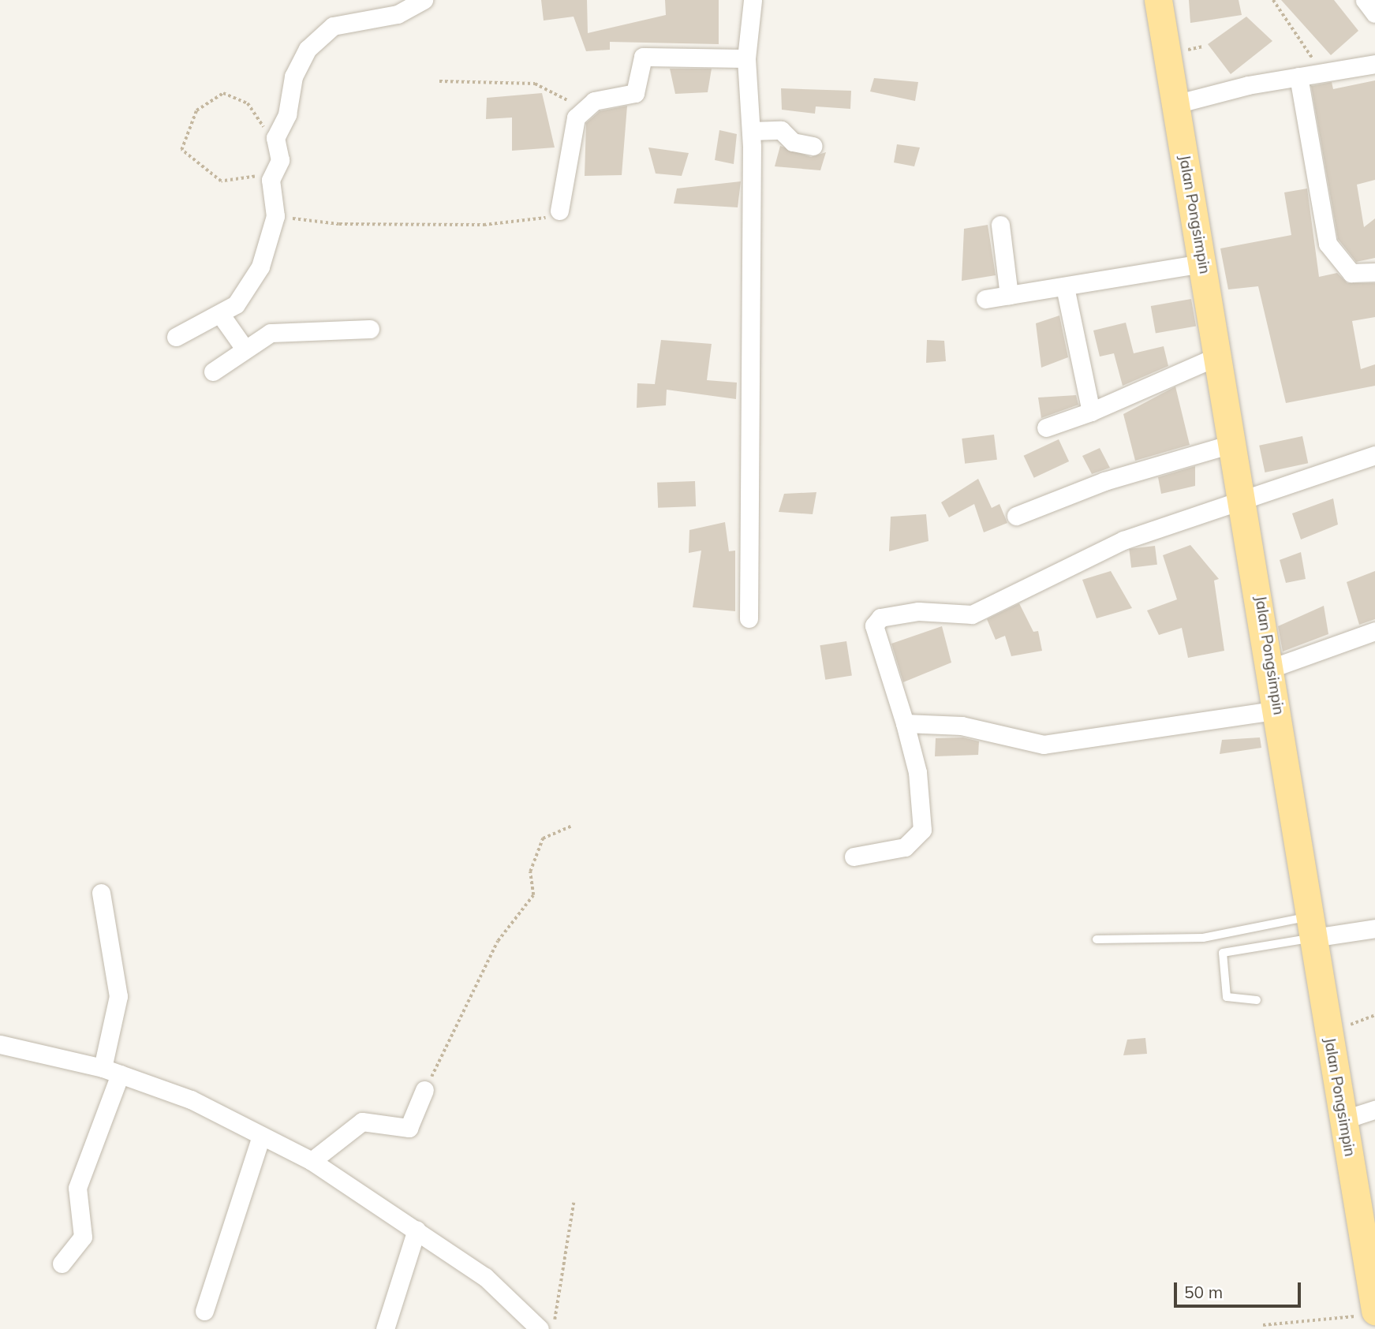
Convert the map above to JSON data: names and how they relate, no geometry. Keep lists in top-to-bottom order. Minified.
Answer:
{"streets":{"main road":["Jalan Pongsimpin"]},"scale_bar":"50 m"}
